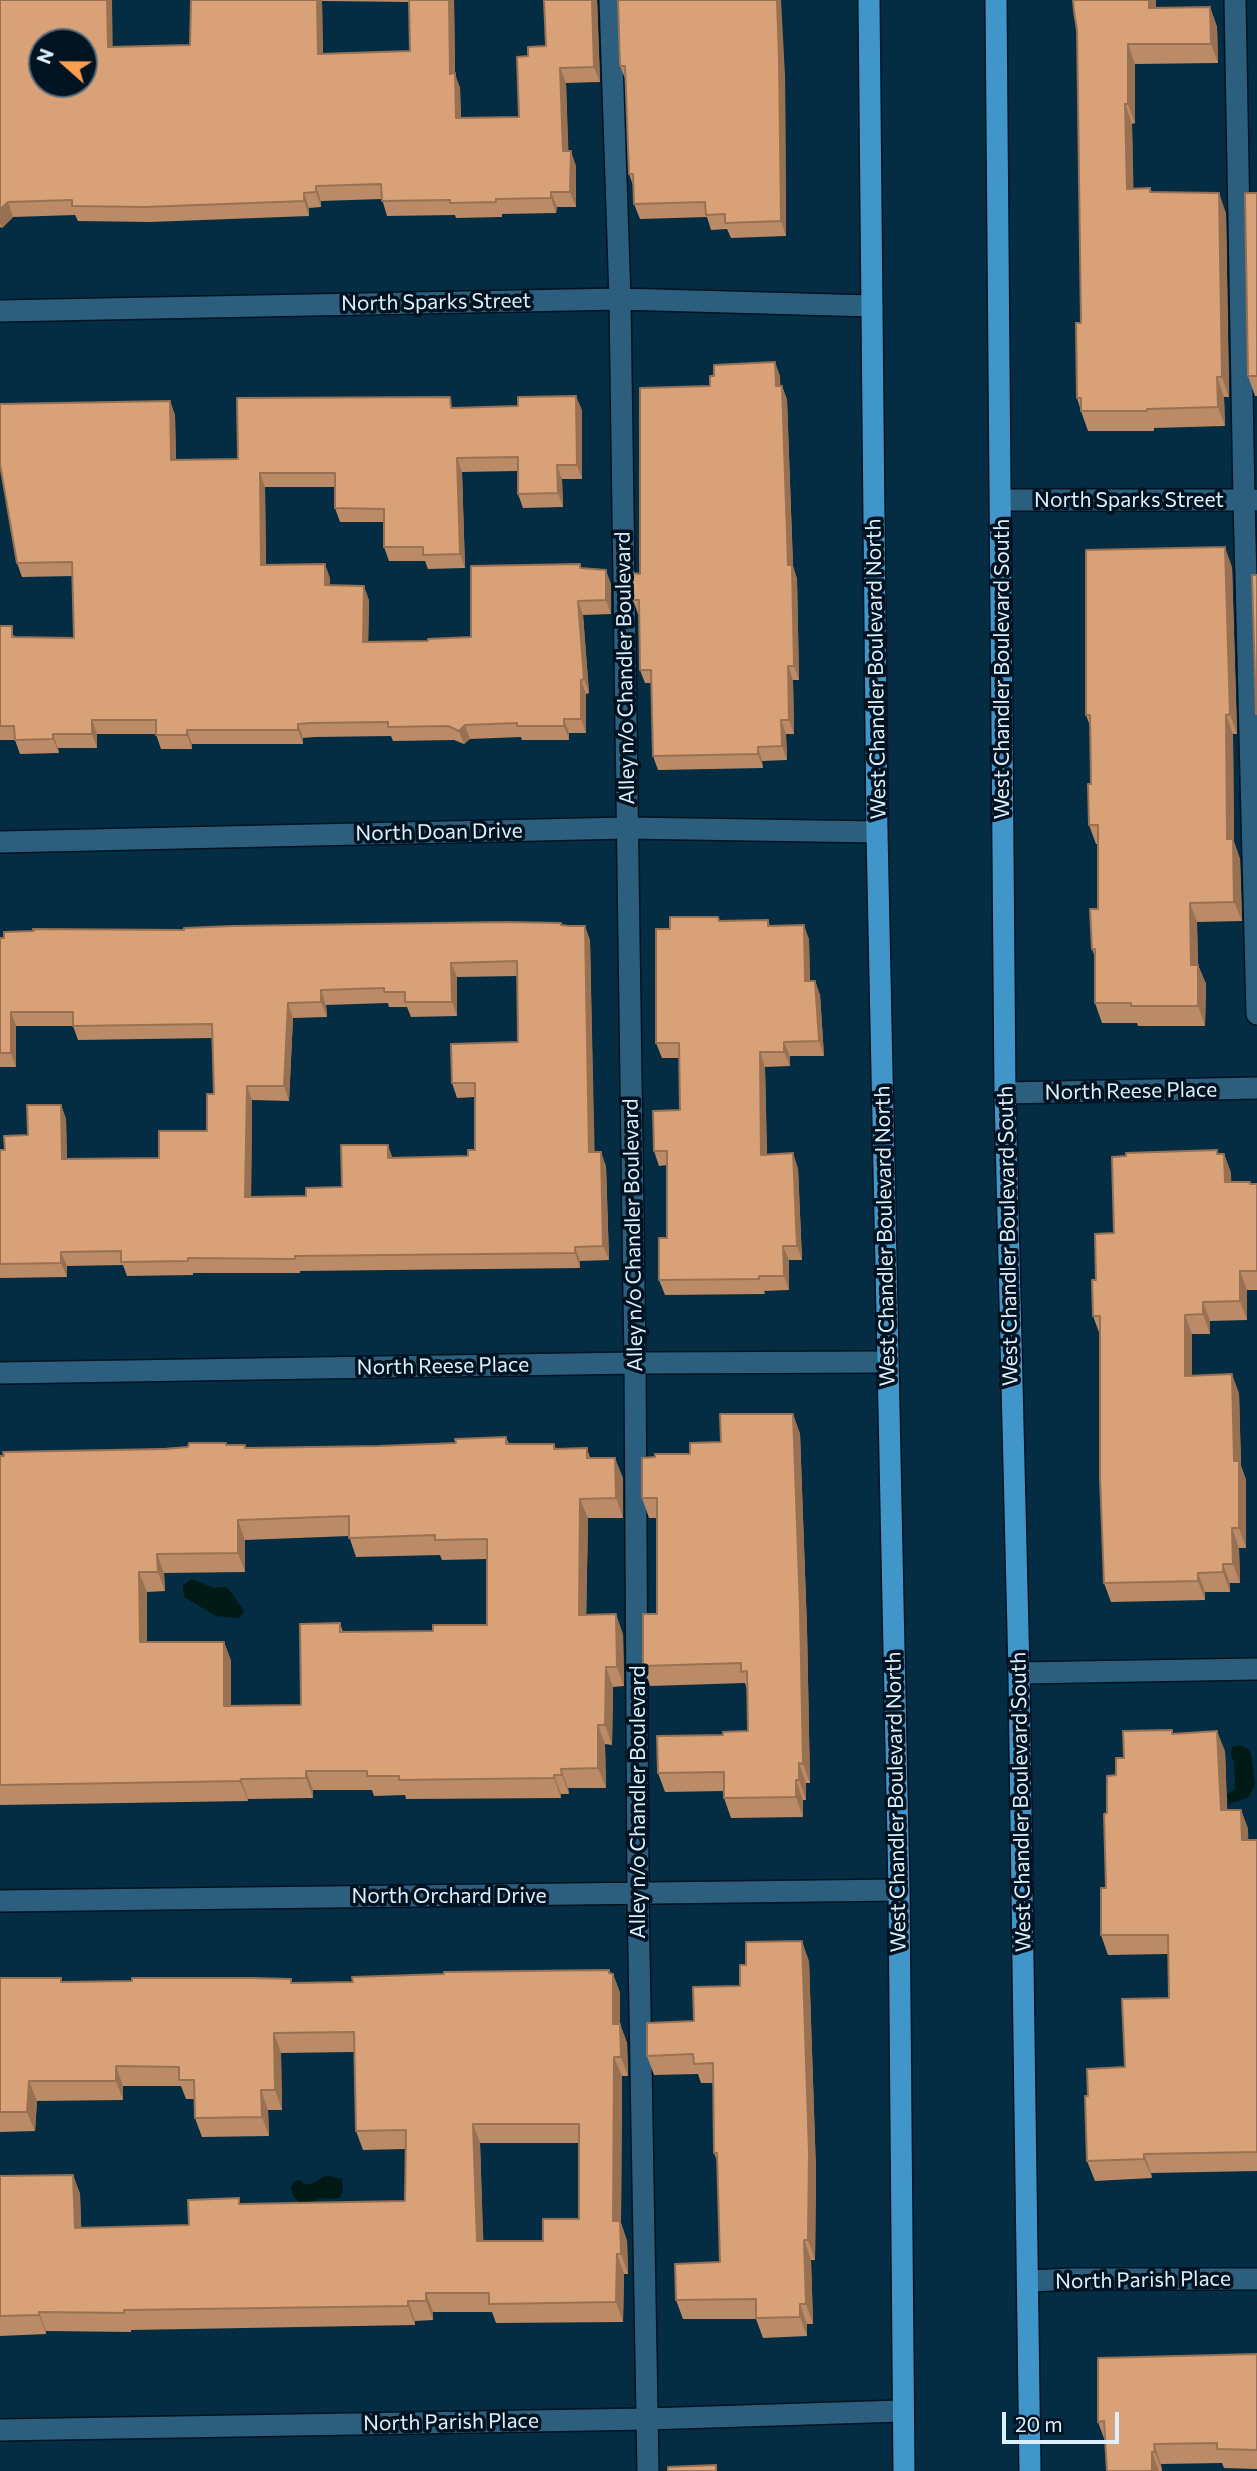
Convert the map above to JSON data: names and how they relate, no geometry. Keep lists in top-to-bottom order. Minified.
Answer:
{"streets":{"main road":["West Chandler Boulevard North","West Chandler Boulevard South"],"street":["North Sparks Street","Alley n/o Chandler Boulevard","North Doan Drive","North Reese Place","North Orchard Drive","North Parish Place"]},"crossings":[["North Sparks Street","Alley n/o Chandler Boulevard"],["North Sparks Street","West Chandler Boulevard North"],["North Sparks Street","West Chandler Boulevard South"],["Alley n/o Chandler Boulevard","North Doan Drive"],["Alley n/o Chandler Boulevard","North Reese Place"],["Alley n/o Chandler Boulevard","North Orchard Drive"],["Alley n/o Chandler Boulevard","North Parish Place"],["West Chandler Boulevard North","North Doan Drive"],["West Chandler Boulevard North","North Reese Place"],["West Chandler Boulevard North","North Orchard Drive"],["West Chandler Boulevard North","North Parish Place"],["West Chandler Boulevard South","North Reese Place"],["West Chandler Boulevard South","North Parish Place"]],"scale_bar":"20 m","north":"left"}
